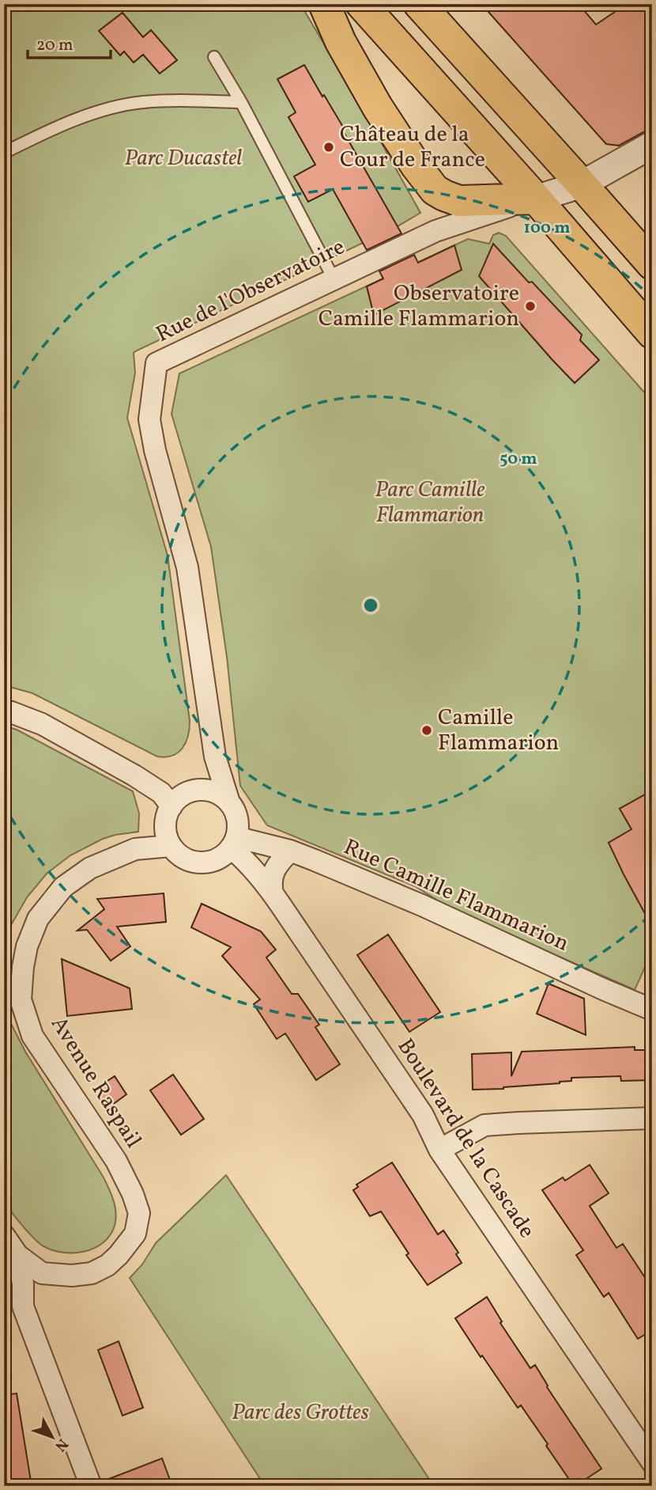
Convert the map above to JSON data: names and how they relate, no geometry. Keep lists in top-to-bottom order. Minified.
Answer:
{"streets":{"street":["Rue de l'Observatoire","Rue Camille Flammarion","Avenue Raspail","Boulevard de la Cascade"]},"crossings":[["Rue de l'Observatoire","Rue Camille Flammarion"],["Rue de l'Observatoire","Avenue Raspail"],["Rue de l'Observatoire","Boulevard de la Cascade"],["Rue Camille Flammarion","Avenue Raspail"],["Rue Camille Flammarion","Boulevard de la Cascade"],["Avenue Raspail","Boulevard de la Cascade"]],"parks":["Parc Ducastel","Parc Camille Flammarion","Parc des Grottes"],"places":["Château de la Cour de France","Observatoire Camille Flammarion","Camille Flammarion"],"scale_bar":"20 m","north":"bottom right","rings":["100 m","50 m"]}
